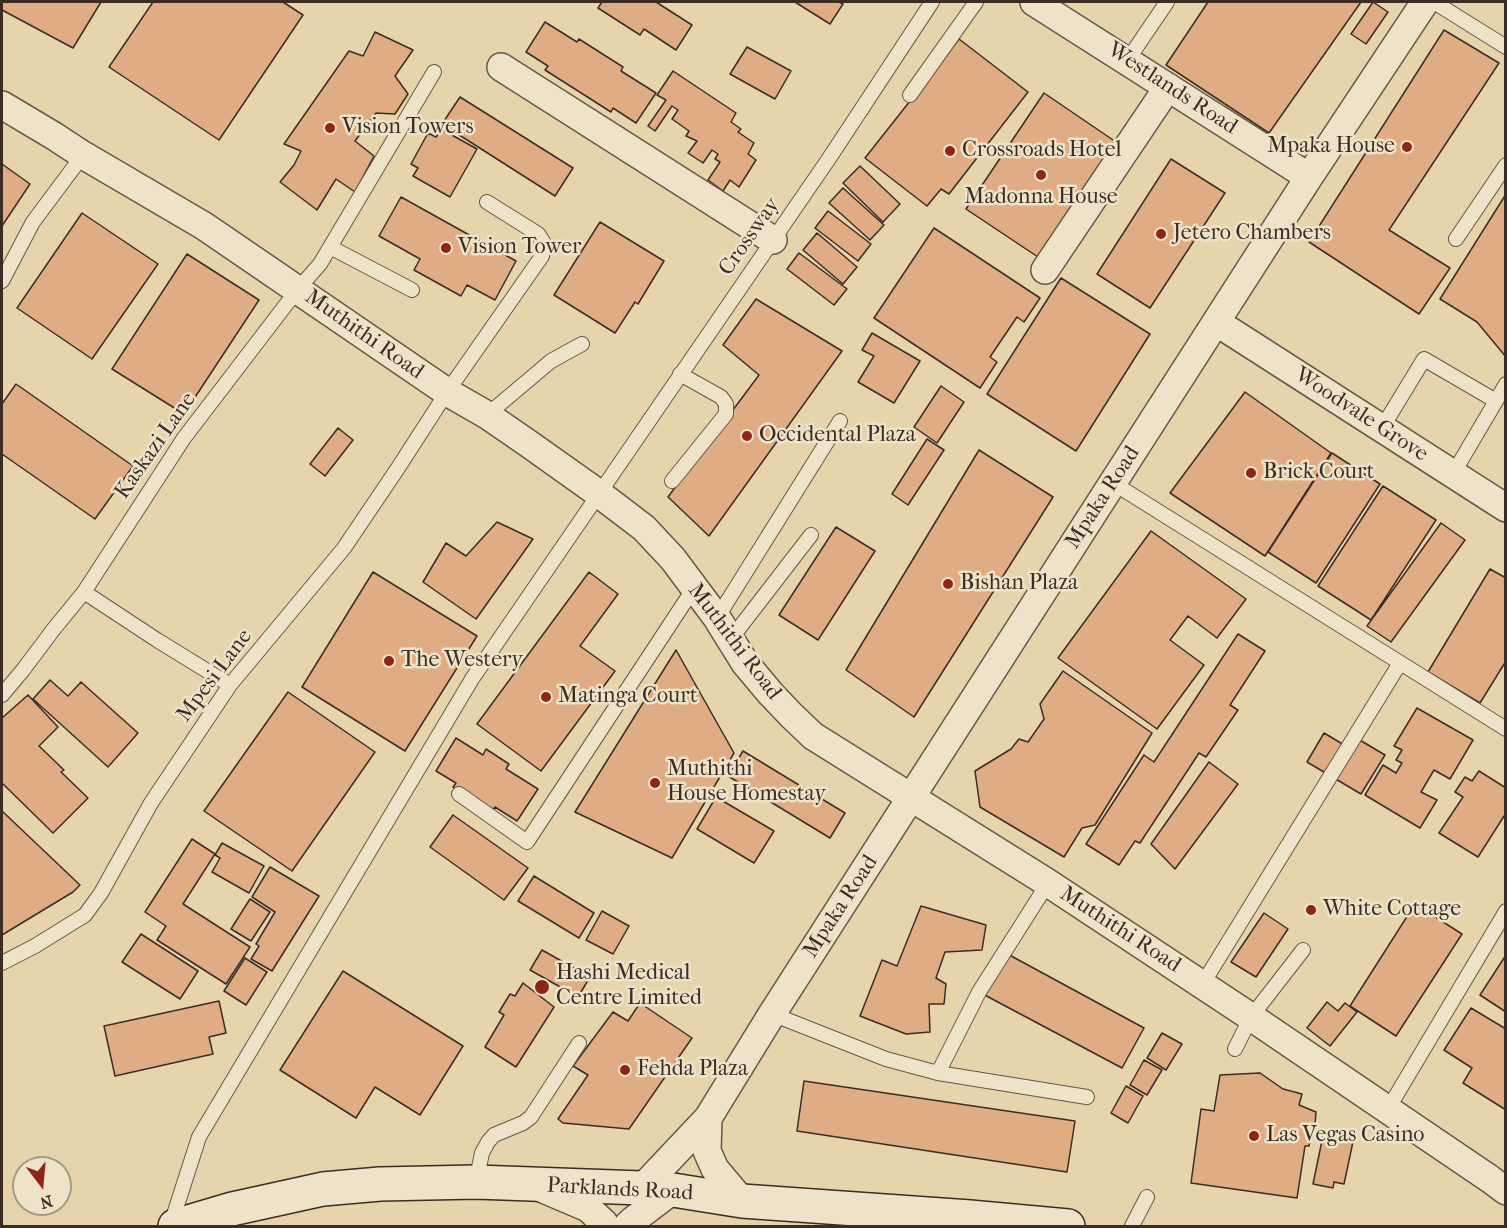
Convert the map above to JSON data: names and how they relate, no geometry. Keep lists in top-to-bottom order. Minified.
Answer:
{"streets":{"main road":["Parklands Road"],"street":["Westlands Road","Muthithi Road","Woodvale Grove","Mpaka Road"],"lane":["Crossway","Kaskazi Lane","Mpesi Lane"]},"crossings":[["Westlands Road","Mpaka Road"],["Crossway","Muthithi Road"],["Crossway","Parklands Road"],["Muthithi Road","Kaskazi Lane"],["Muthithi Road","Mpaka Road"],["Muthithi Road","Mpesi Lane"],["Woodvale Grove","Mpaka Road"],["Mpaka Road","Parklands Road"]],"places":["Vision Towers","Mpaka House","Crossroads Hotel","Madonna House","Jetero Chambers","Vision Tower","Occidental Plaza","Brick Court","Bishan Plaza","The Westery","Matinga Court","Muthithi House Homestay","White Cottage","Hashi Medical Centre Limited","Fehda Plaza","Las Vegas Casino"],"north":"bottom"}
